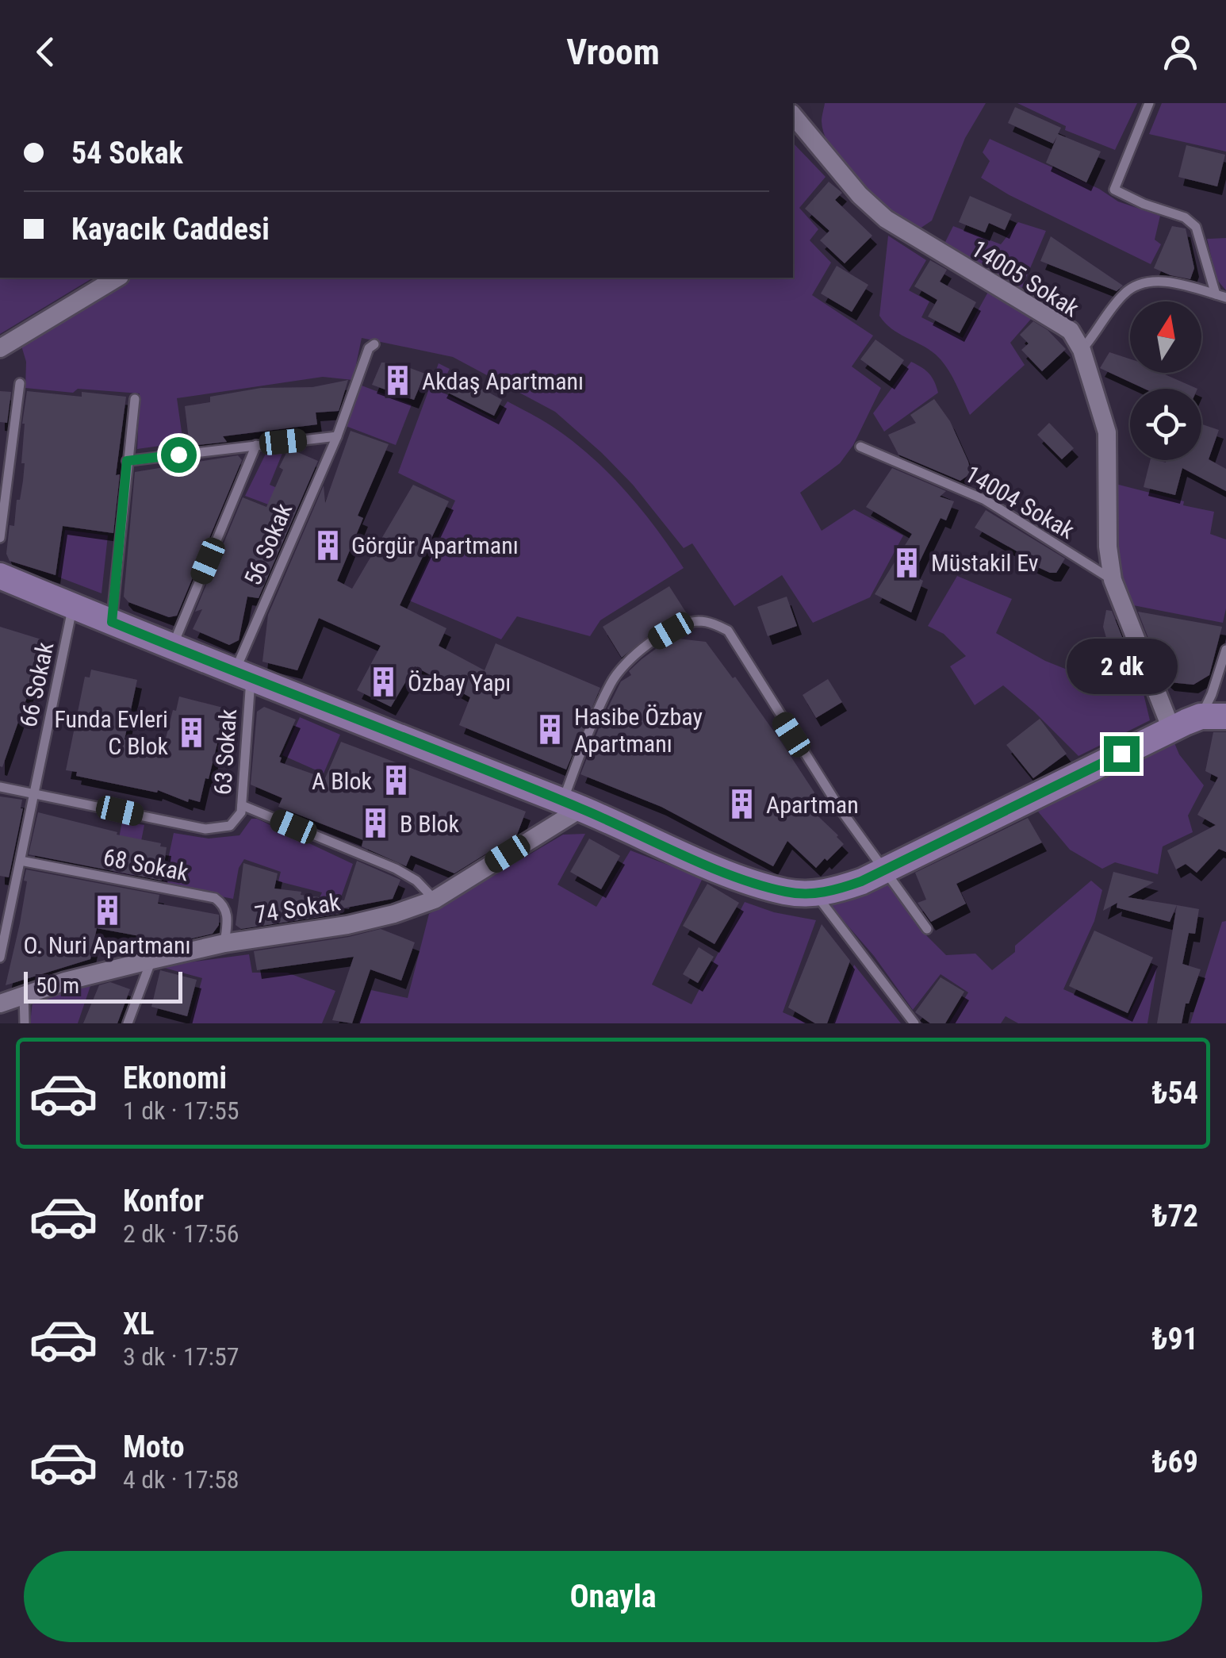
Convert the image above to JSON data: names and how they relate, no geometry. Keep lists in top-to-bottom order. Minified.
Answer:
{"streets":{"street":["14005 Sokak","74 Sokak"],"lane":["14004 Sokak","56 Sokak","66 Sokak","63 Sokak","68 Sokak"]},"crossings":[["14005 Sokak","14004 Sokak"],["56 Sokak","63 Sokak"],["66 Sokak","63 Sokak"],["66 Sokak","68 Sokak"],["68 Sokak","74 Sokak"]],"places":{"building":["Akdaş Apartmanı","Görgür Apartmanı","Müstakil Ev","Özbay Yapı","Hasibe Özbay Apartmanı","Funda Evleri C Blok","A Blok","Apartman","B Blok","O. Nuri Apartmanı"]},"scale_bar":"50 m","north":"top","page":{"header":"Vroom","banner":["54 Sokak","Kayacık Caddesi"],"bubble":"2 dk","scale":"50 m","list":[{"name":"Ekonomi","note":"1 dk · 17:55","value":"₺54"},{"name":"Konfor","note":"2 dk · 17:56","value":"₺72"},{"name":"XL","note":"3 dk · 17:57","value":"₺91"},{"name":"Moto","note":"4 dk · 17:58","value":"₺69"}],"buttons":"Onayla"}}
